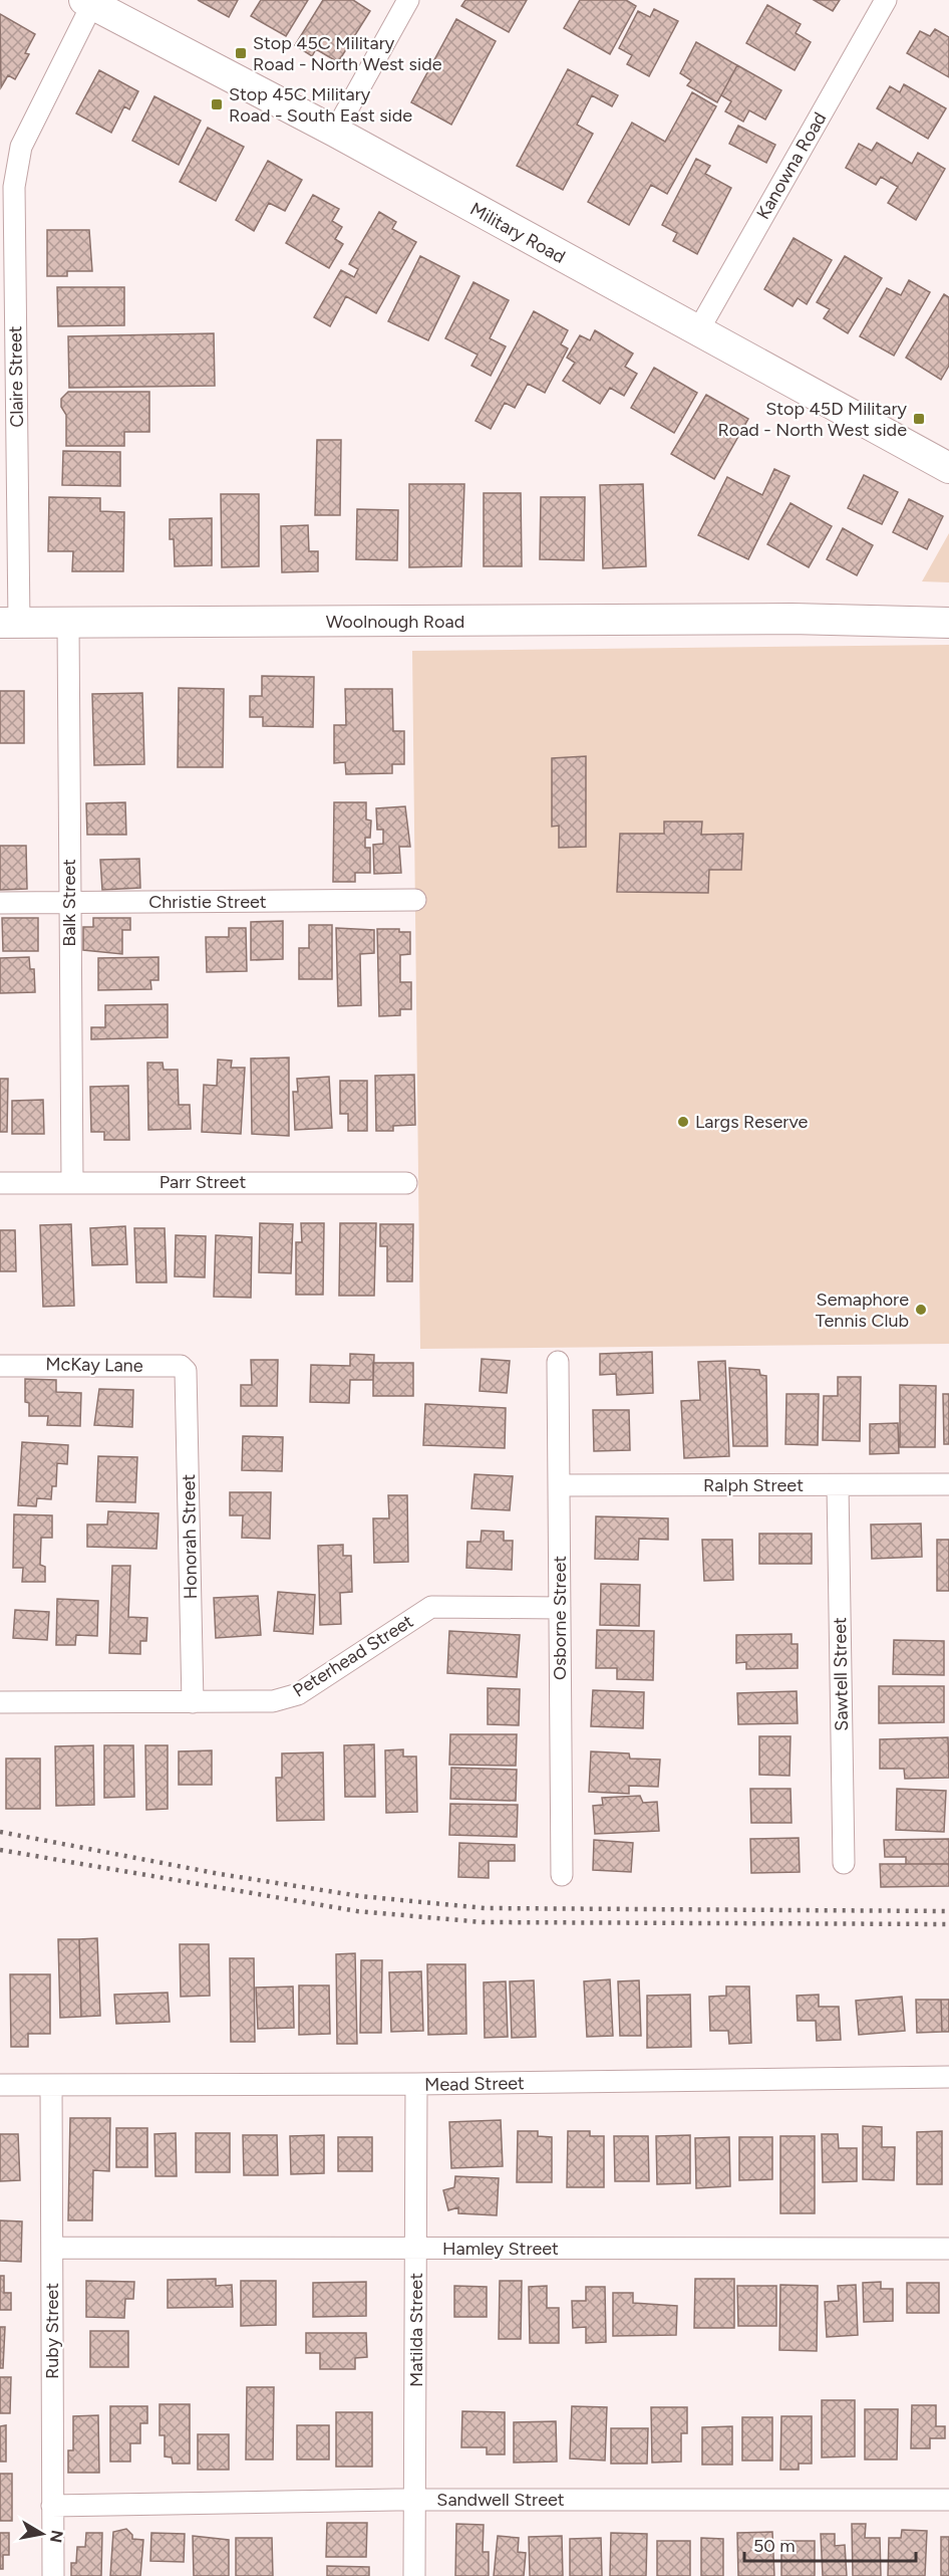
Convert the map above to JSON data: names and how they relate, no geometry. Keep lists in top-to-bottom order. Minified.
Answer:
{"streets":{"street":["Kanowna Road","Military Road","Claire Street","Woolnough Road","Christie Street","Balk Street","Parr Street","McKay Lane","Ralph Street","Honorah Street","Osborne Street","Peterhead Street","Sawtell Street","Mead Street","Hamley Street","Matilda Street","Ruby Street","Sandwell Street"]},"crossings":[["Kanowna Road","Military Road"],["Military Road","Claire Street"],["Claire Street","Woolnough Road"],["Woolnough Road","Balk Street"],["Christie Street","Balk Street"],["Balk Street","Parr Street"],["McKay Lane","Honorah Street"],["Ralph Street","Osborne Street"],["Ralph Street","Sawtell Street"],["Honorah Street","Peterhead Street"],["Osborne Street","Peterhead Street"],["Mead Street","Matilda Street"],["Mead Street","Ruby Street"],["Hamley Street","Matilda Street"],["Hamley Street","Ruby Street"],["Matilda Street","Sandwell Street"],["Ruby Street","Sandwell Street"]],"places":{"transit":["Stop 45C Military Road - North West side","Stop 45C Military Road - South East side","Stop 45D Military Road - North West side"],"other":["Largs Reserve","Semaphore Tennis Club"]},"scale_bar":"50 m","north":"right"}
